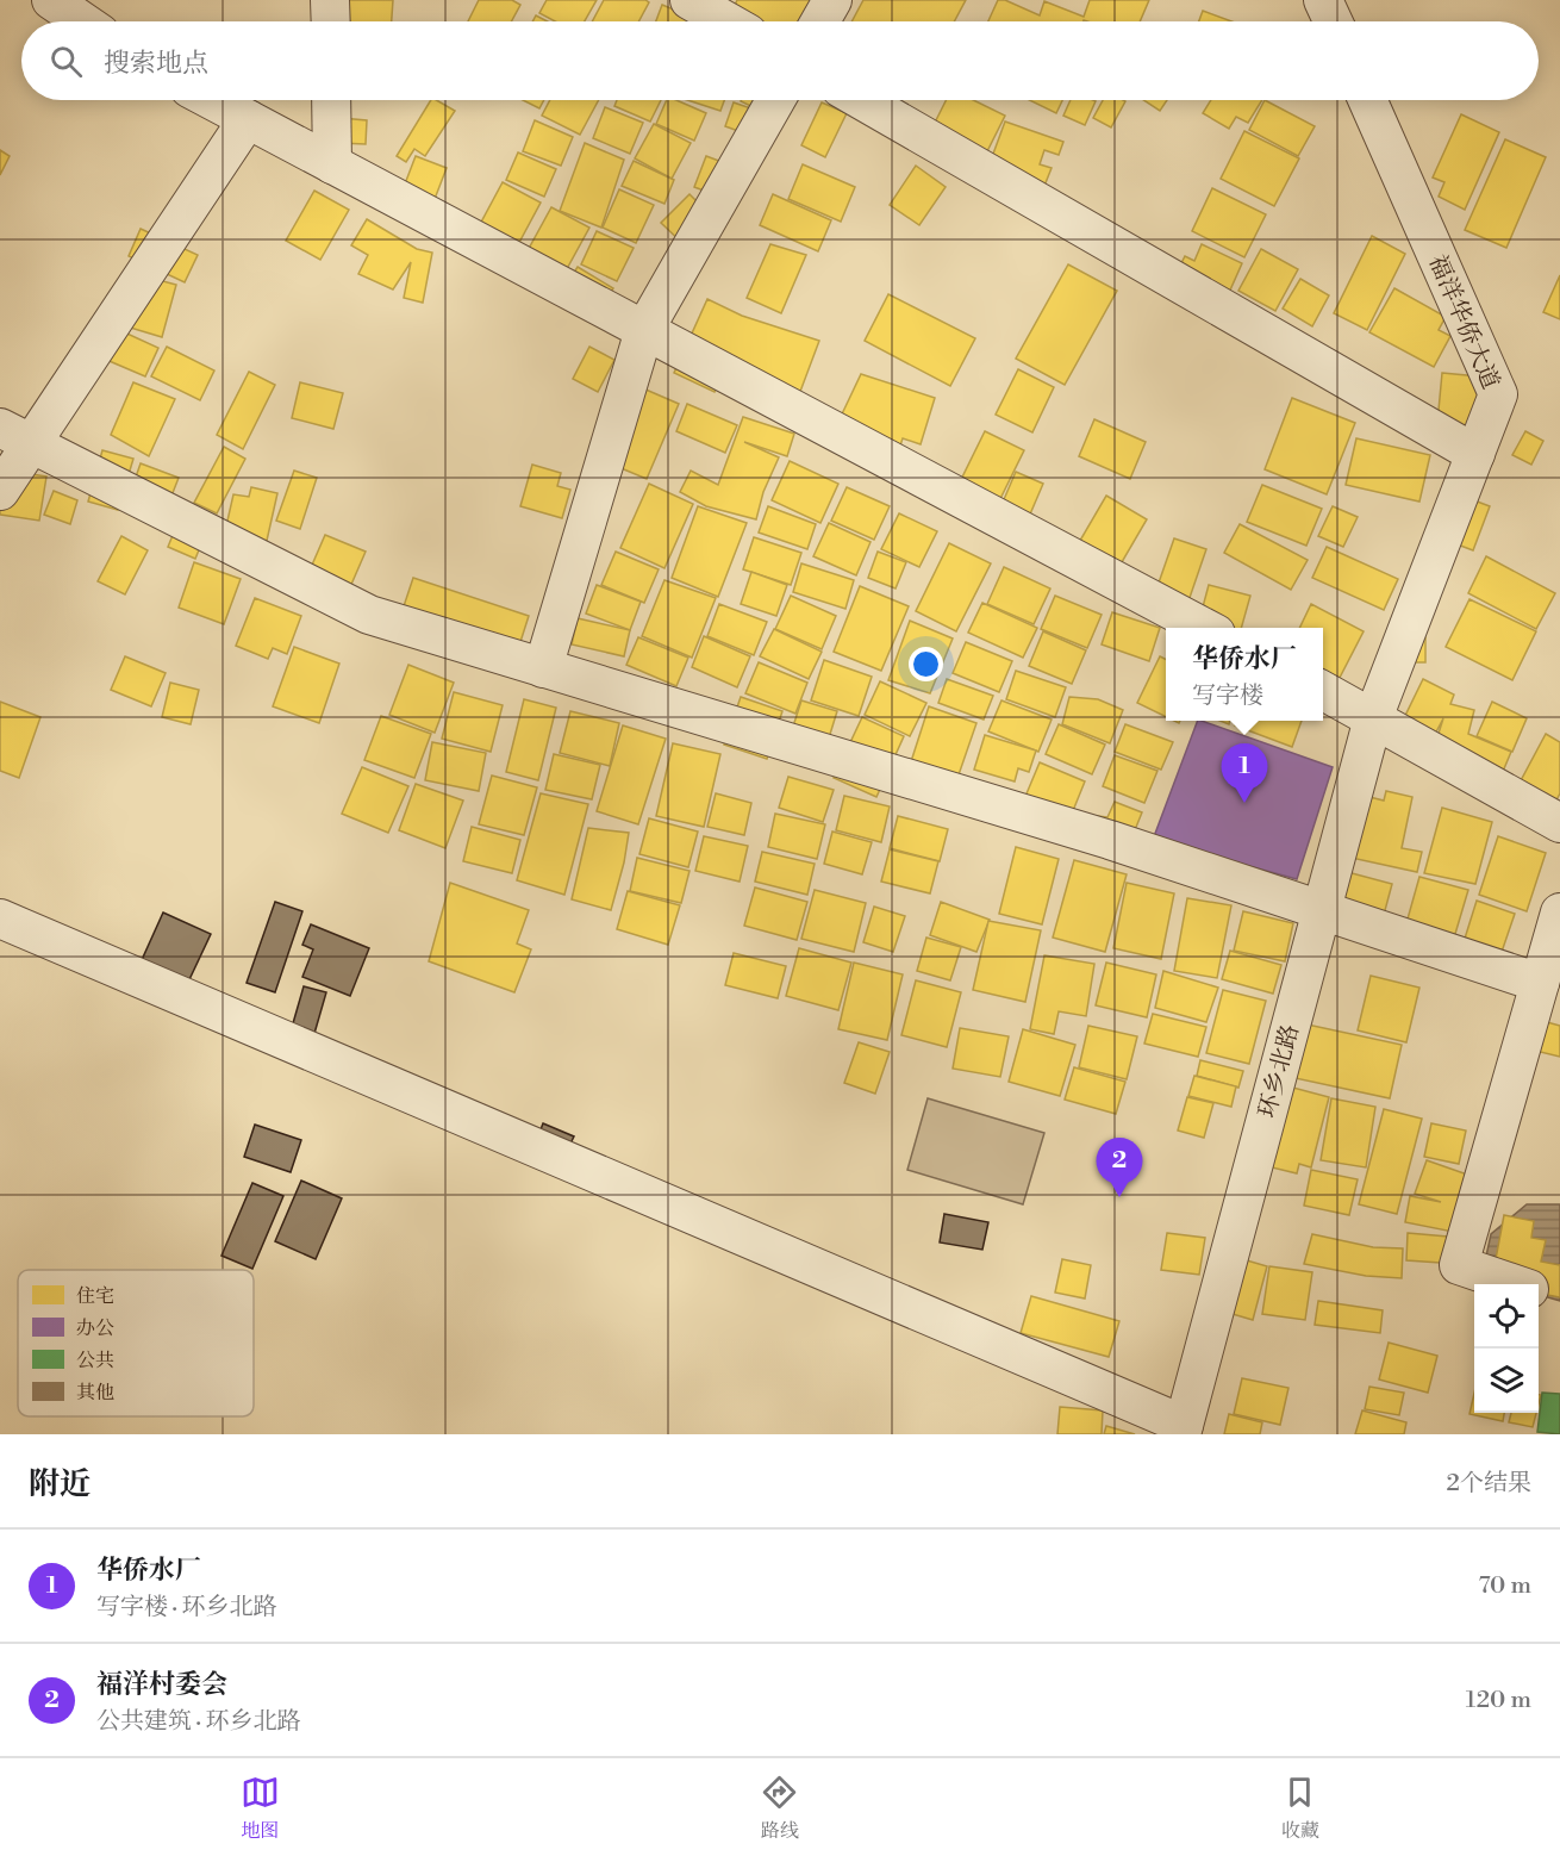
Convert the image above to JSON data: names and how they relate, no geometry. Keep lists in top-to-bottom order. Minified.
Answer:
{"streets":{"street":["福洋华侨大道","环乡北路"]},"crossings":[["福洋华侨大道","环乡北路"]],"legend":["住宅","办公","公共","其他"],"page":{"search":"搜索地点","popup":["华侨水厂","写字楼"],"pins":["1","2"],"heading":["附近","2个结果"],"list":[{"mark":"1","name":"华侨水厂","note":"写字楼 · 环乡北路","value":"70 m"},{"mark":"2","name":"福洋村委会","note":"公共建筑 · 环乡北路","value":"120 m"}],"nav":["地图","路线","收藏"]}}
